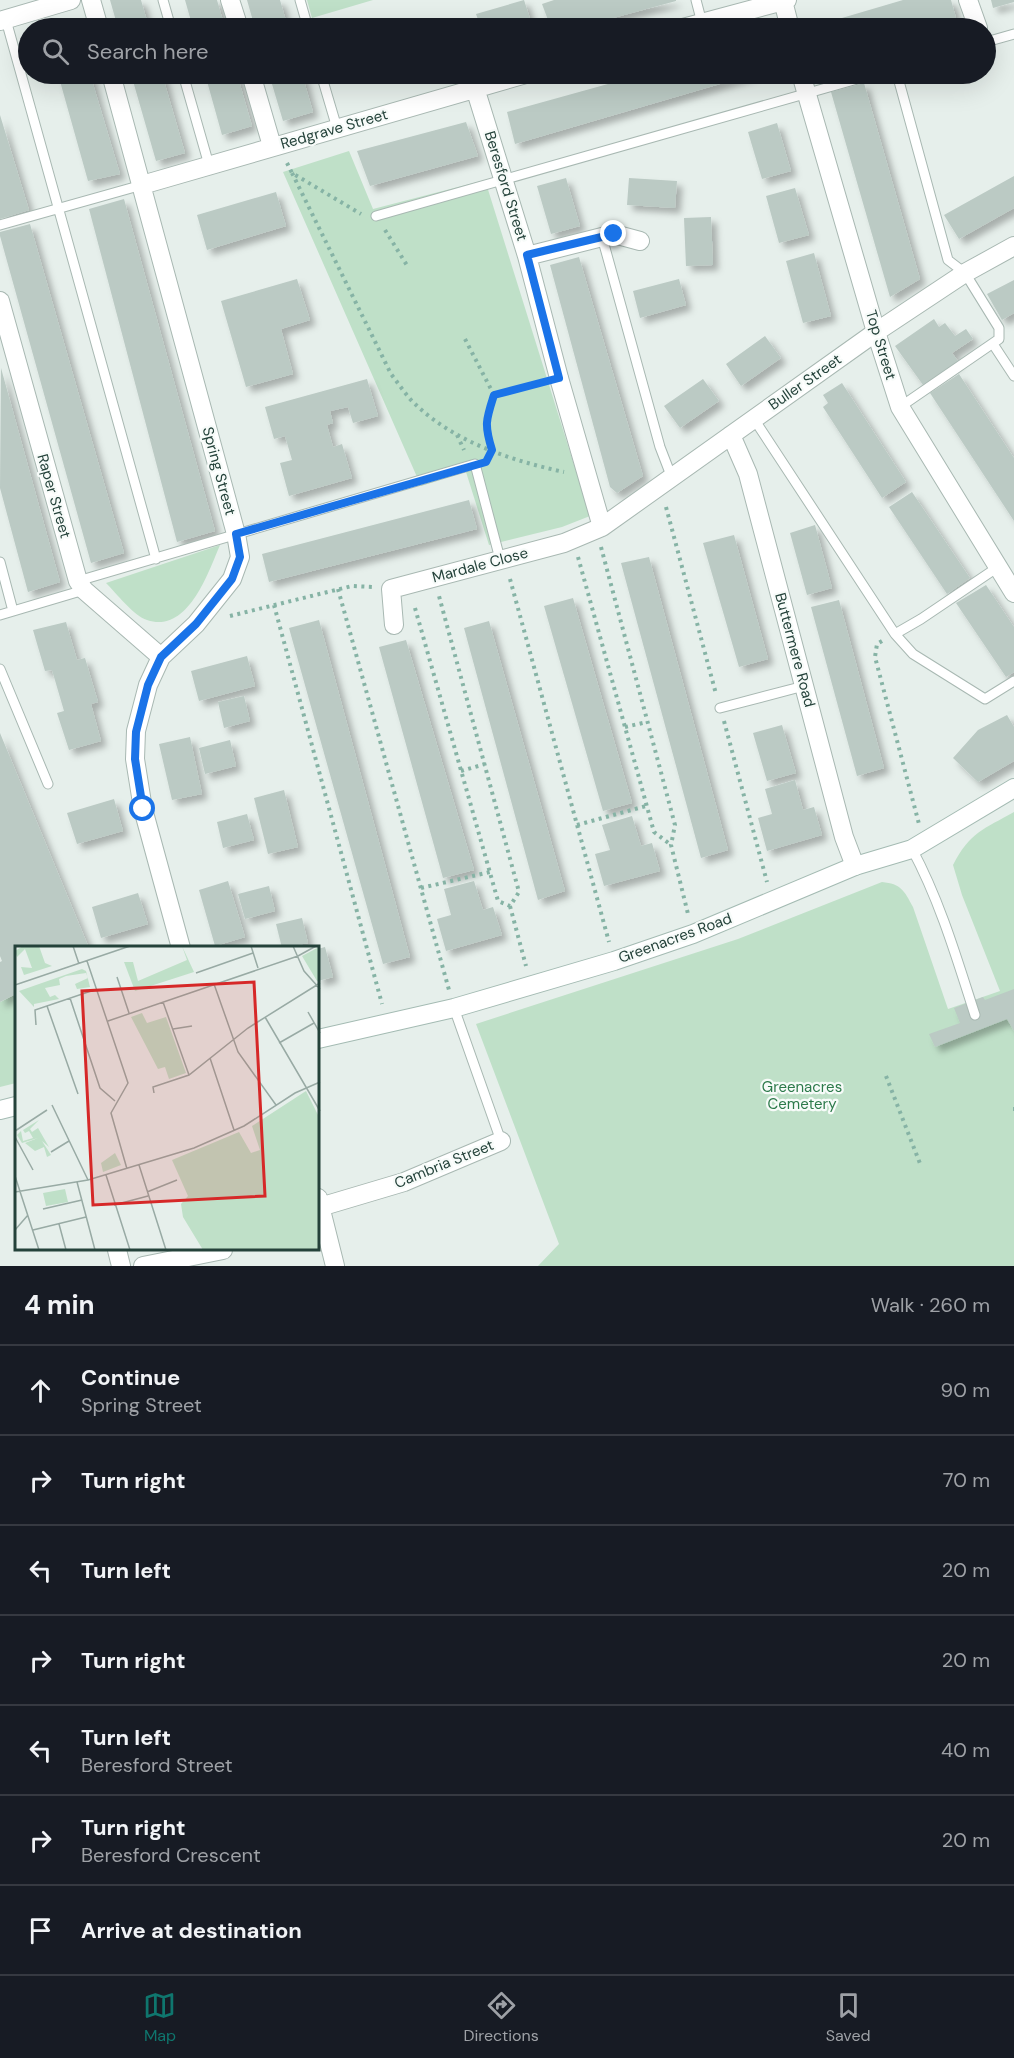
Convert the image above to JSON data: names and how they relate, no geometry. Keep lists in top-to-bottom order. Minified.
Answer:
{"streets":{"street":["Redgrave Street","Beresford Street","Top Street","Buller Street","Spring Street","Raper Street","Mardale Close","Buttermere Road","Greenacres Road","Cambria Street"]},"crossings":[["Redgrave Street","Beresford Street"],["Redgrave Street","Spring Street"],["Beresford Street","Buller Street"],["Beresford Street","Mardale Close"],["Top Street","Buller Street"],["Buller Street","Mardale Close"],["Buller Street","Buttermere Road"],["Buttermere Road","Greenacres Road"],["Greenacres Road","Cambria Street"]],"parks":["Greenacres Cemetery"],"page":{"search":"Search here","heading":["4 min","Walk · 260 m"],"list":[["Continue","Spring Street","90 m"],["Turn right","70 m"],["Turn left","20 m"],["Turn right","20 m"],["Turn left","Beresford Street","40 m"],["Turn right","Beresford Crescent","20 m"],"Arrive at destination"],"nav":["Map","Directions","Saved"]}}
